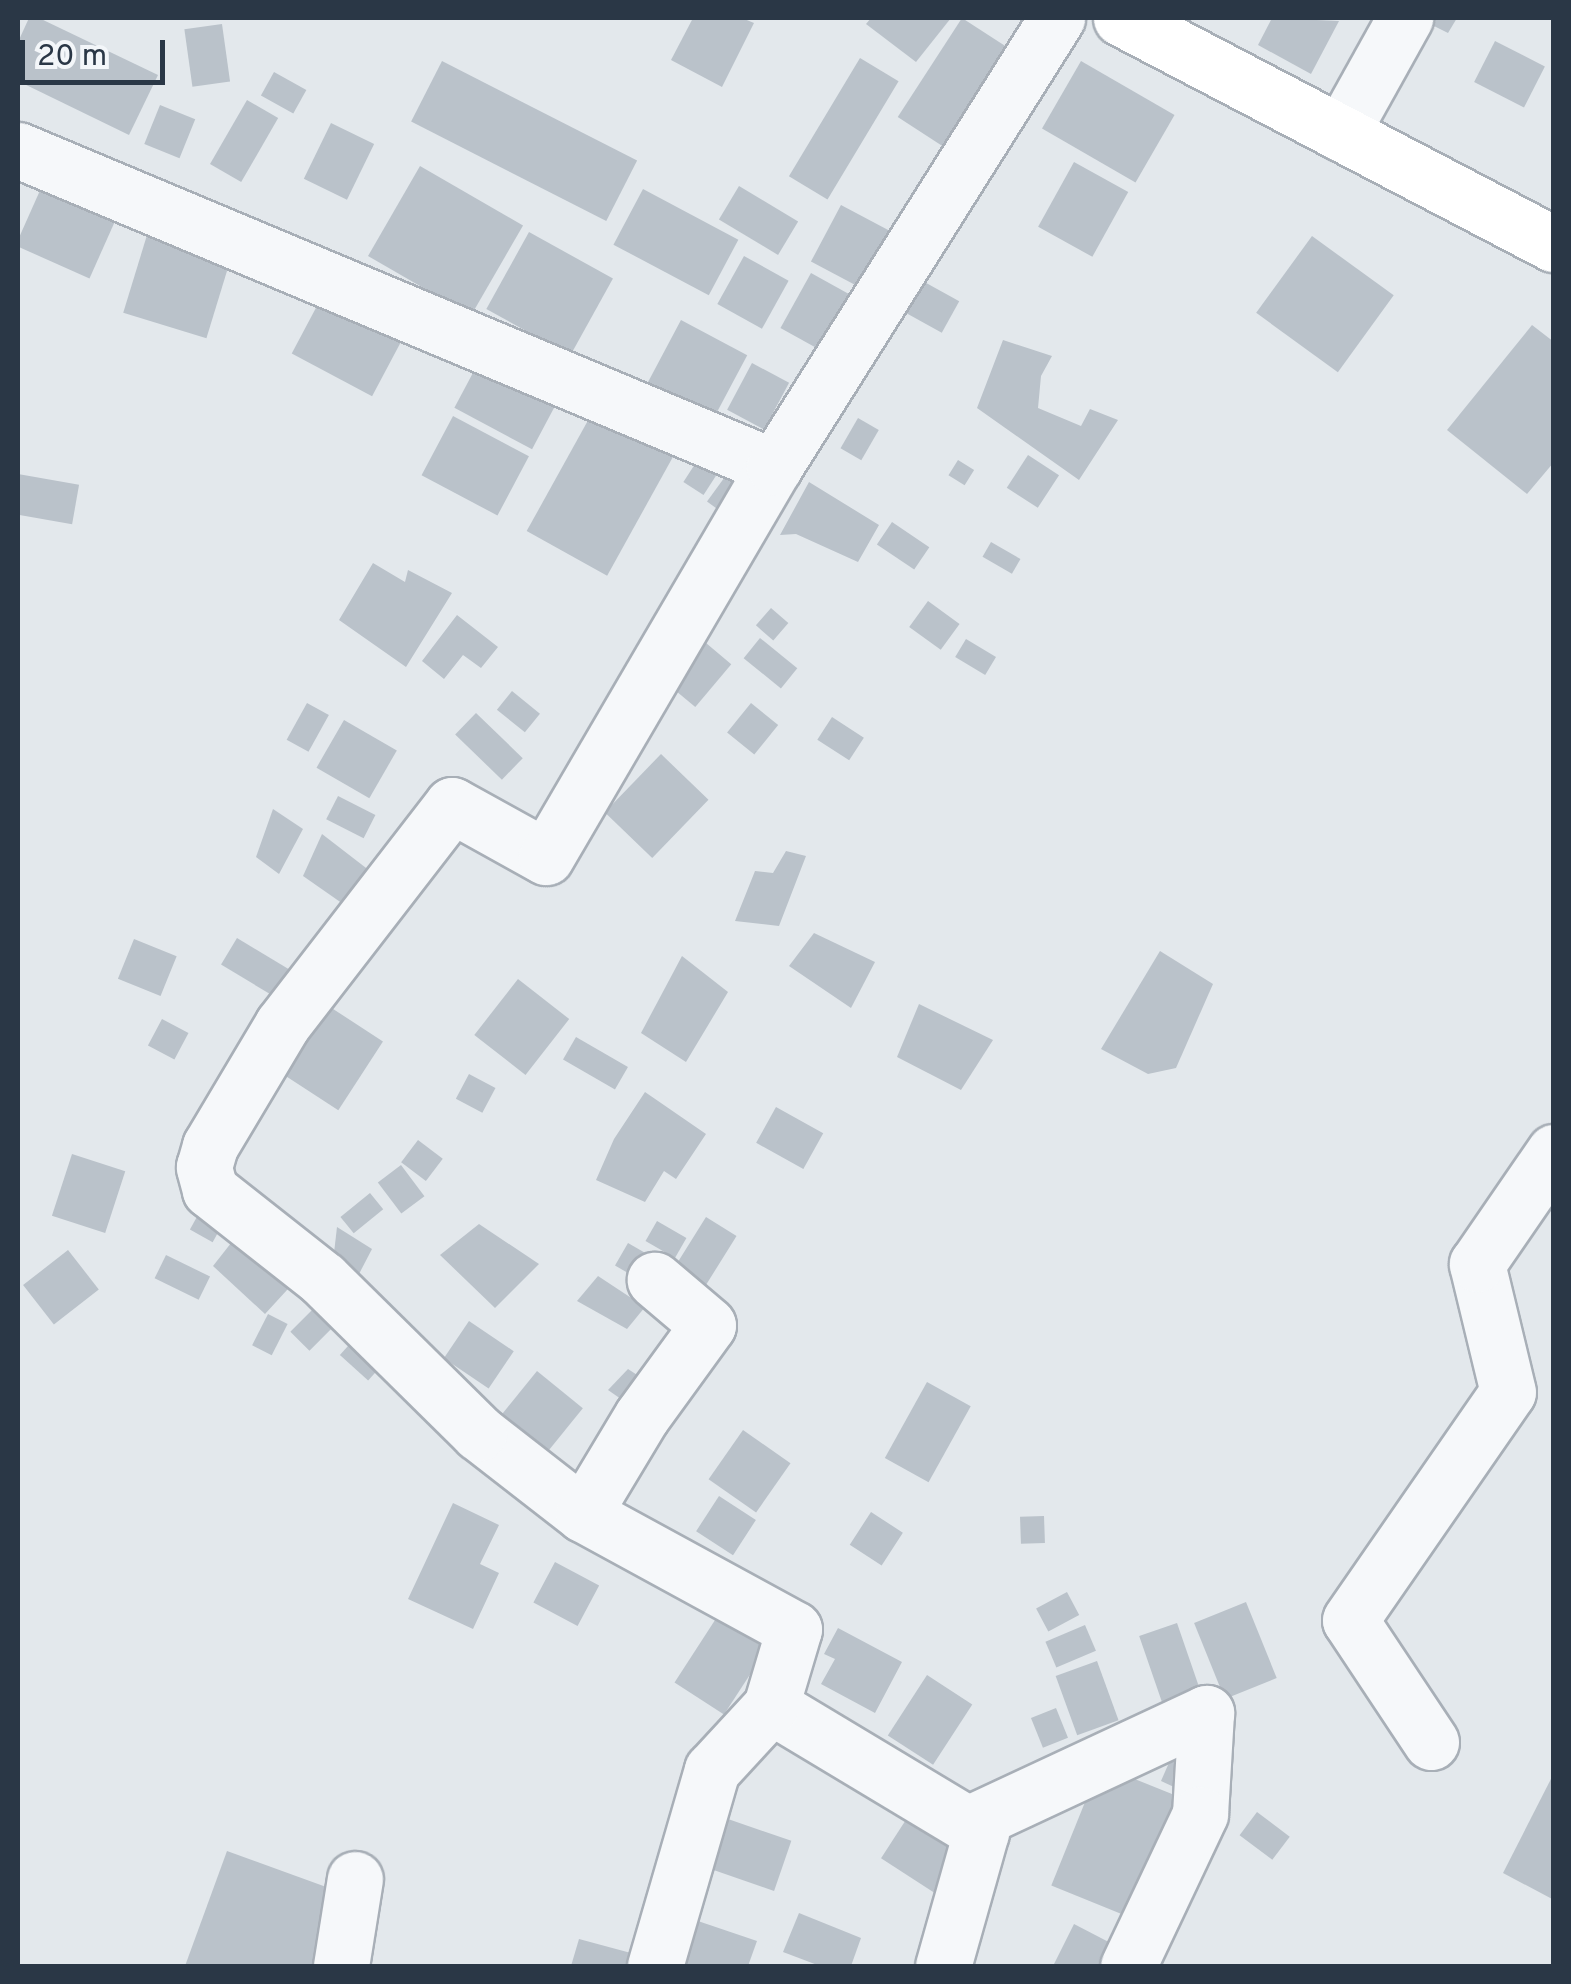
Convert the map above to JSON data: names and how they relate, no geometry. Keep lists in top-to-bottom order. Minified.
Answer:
{"scale_bar":"20 m"}
